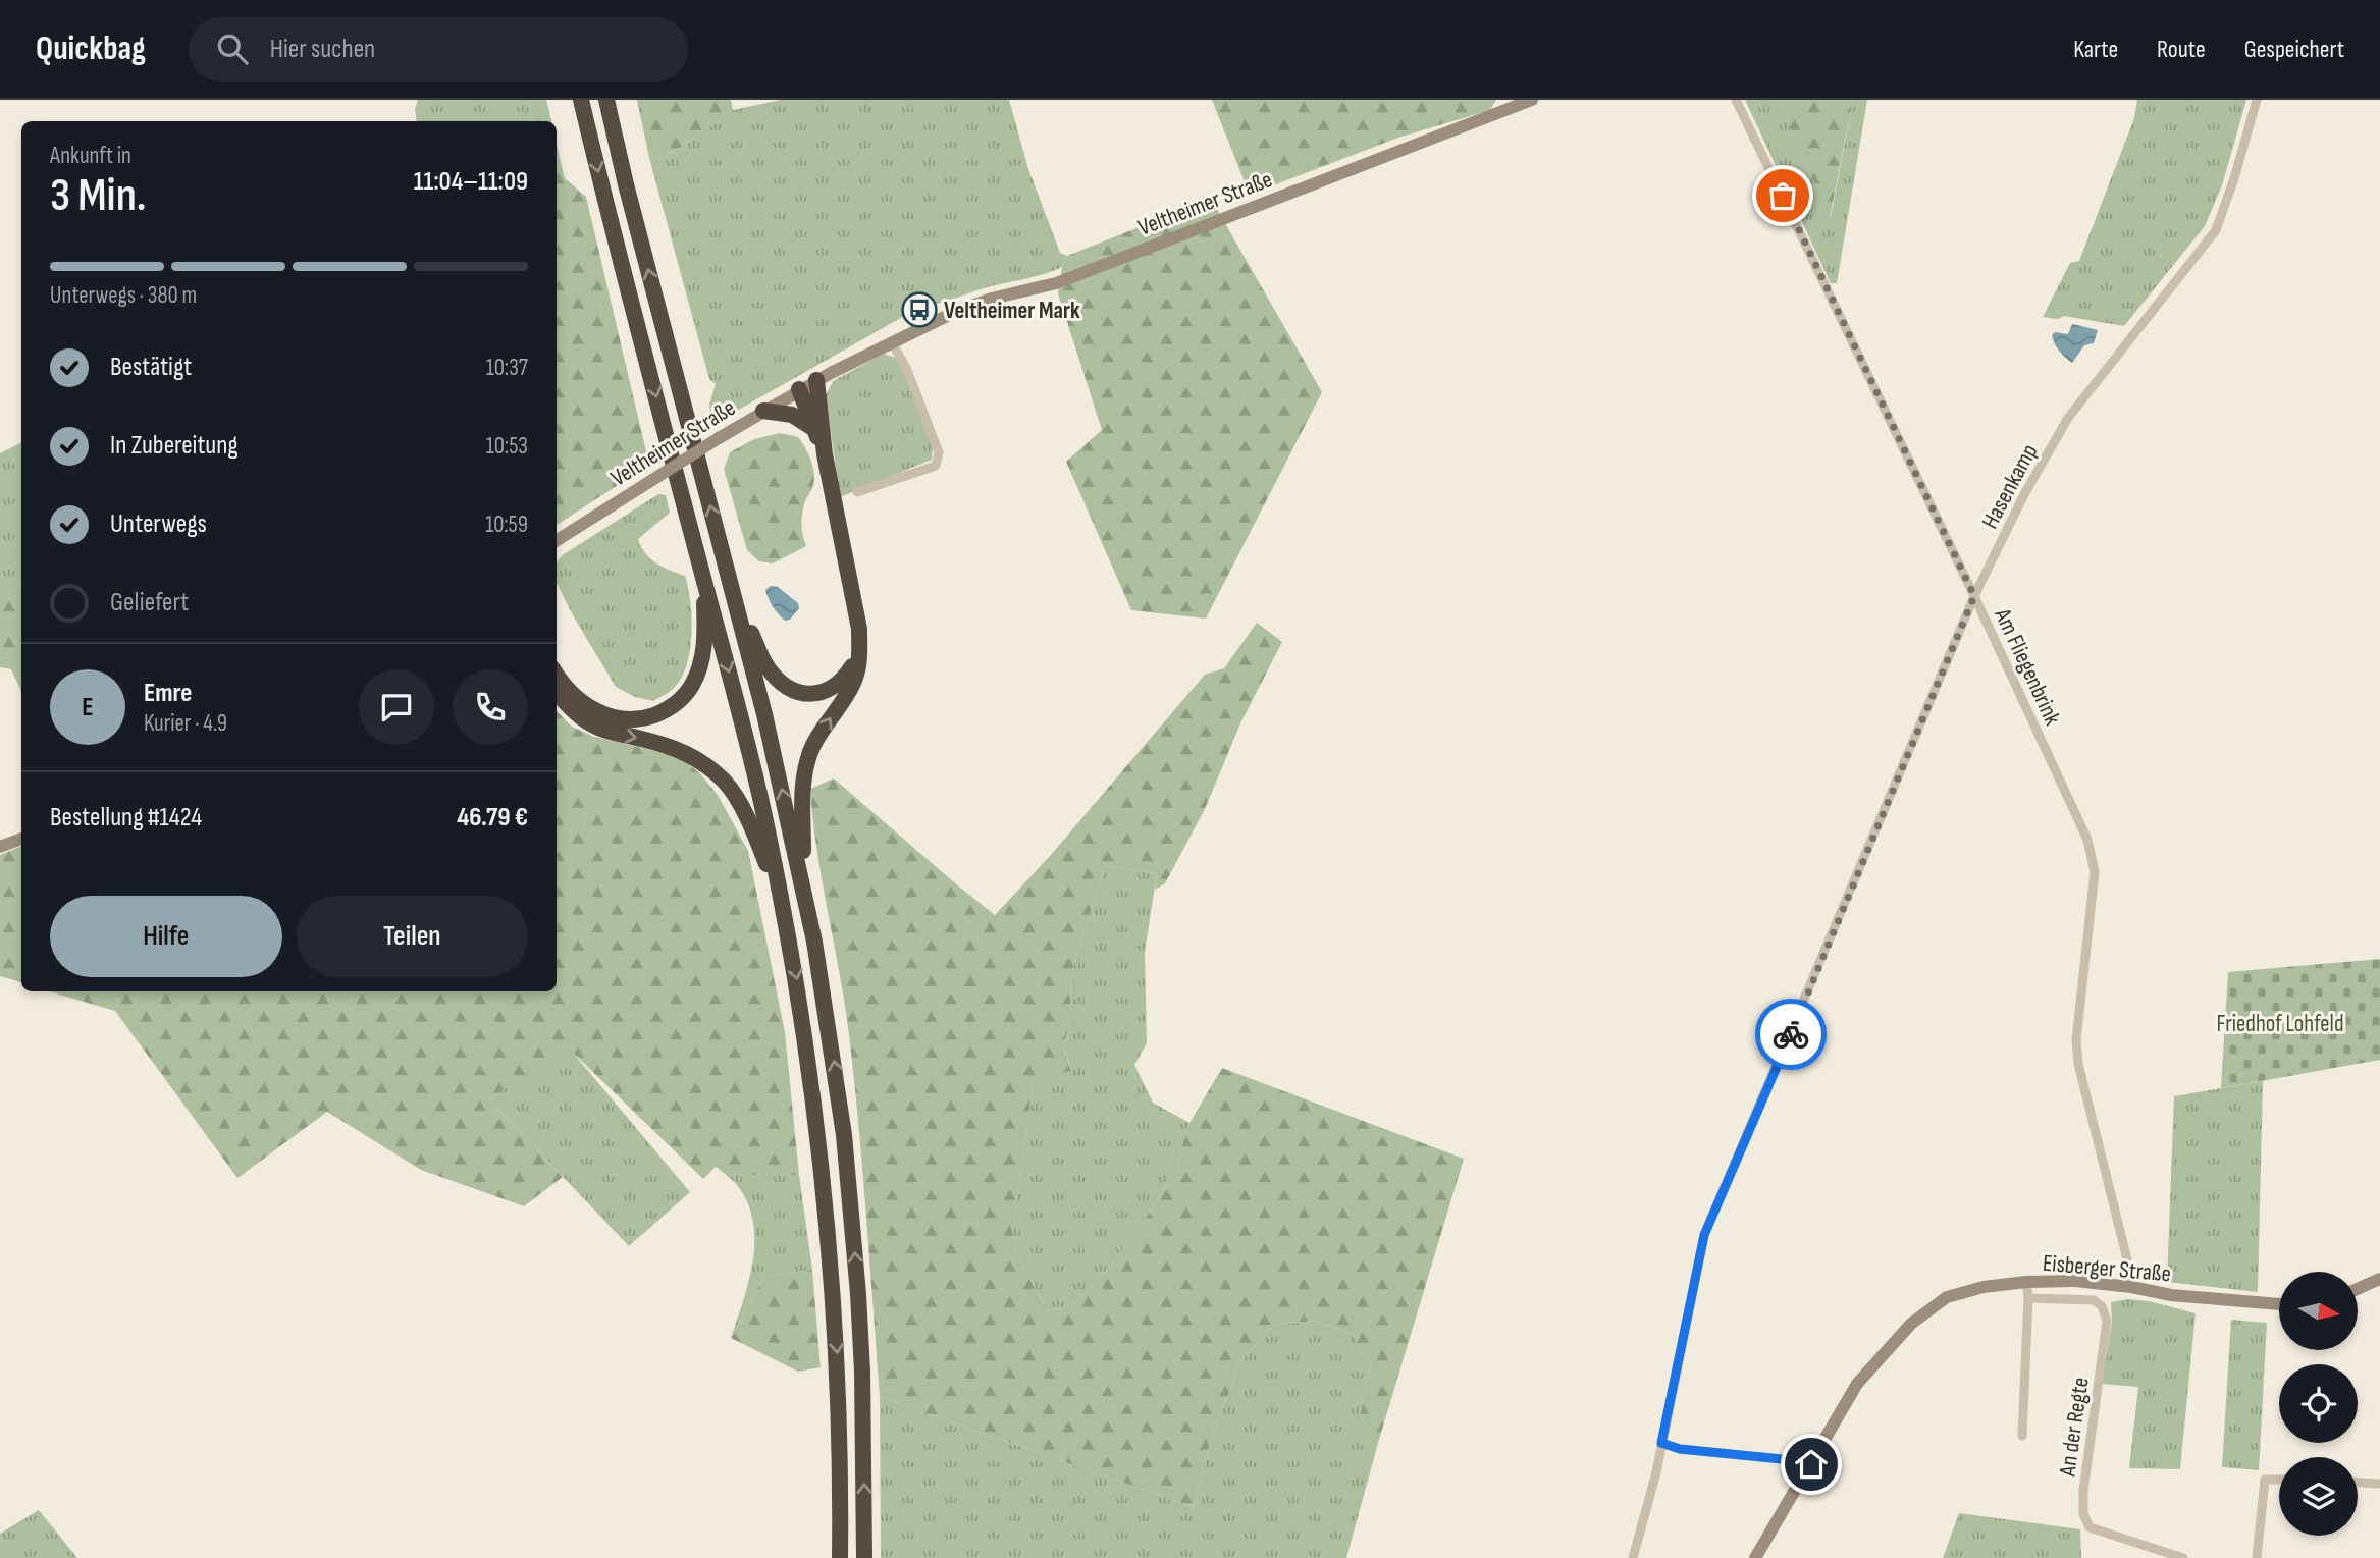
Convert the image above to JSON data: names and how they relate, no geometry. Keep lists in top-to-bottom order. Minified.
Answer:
{"streets":{"main road":["Veltheimer Straße","Eisberger Straße"],"street":["Hasenkamp","Am Fliegenbrink","An der Regte"]},"crossings":[["Hasenkamp","Am Fliegenbrink"],["Am Fliegenbrink","Eisberger Straße"]],"parks":["Friedhof Lohfeld"],"places":{"bus stop":["Veltheimer Mark"]},"north":"right","page":{"header":"Quickbag","search":"Hier suchen","nav":["Karte","Route","Gespeichert"],"heading":["3 Min.","Ankunft in","11:04–11:09"],"panel":["Emre","Kurier · 4.9","Bestellung #1424","46.79 €"],"bar":"Unterwegs · 380 m","list":[["Bestätigt","10:37"],["In Zubereitung","10:53"],["Unterwegs","10:59"],"Geliefert"],"round":"E","buttons":["Hilfe","Teilen"]}}
